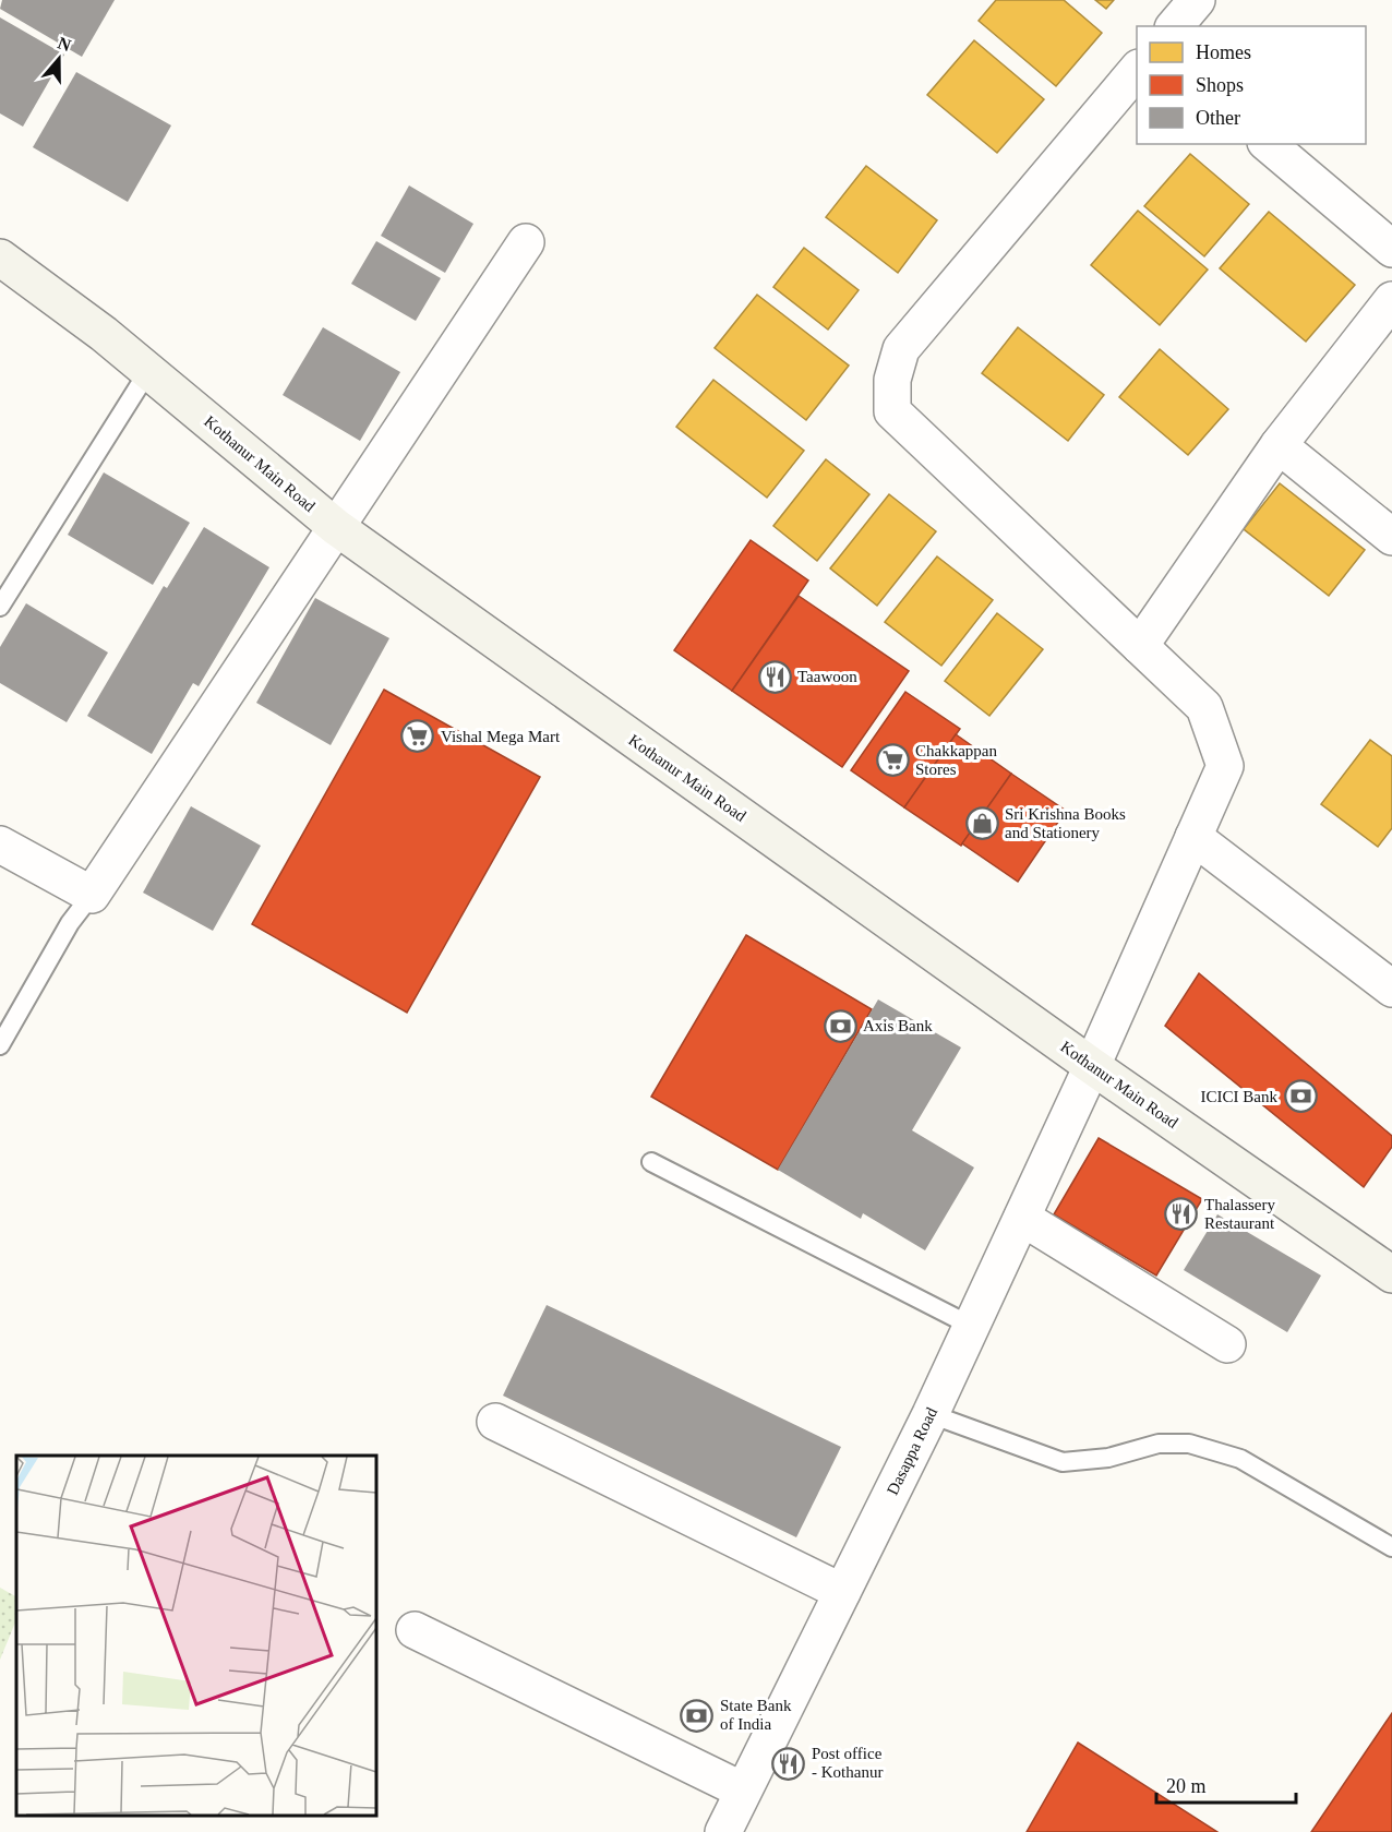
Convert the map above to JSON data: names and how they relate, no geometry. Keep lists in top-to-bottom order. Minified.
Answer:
{"streets":{"main road":["Kothanur Main Road"],"street":["Dasappa Road"]},"crossings":[["Kothanur Main Road","Dasappa Road"]],"places":{"restaurant":["Taawoon","Thalassery Restaurant","Post office - Kothanur"],"supermarket":["Vishal Mega Mart","Chakkappan Stores"],"shop":["Sri Krishna Books and Stationery"],"bank":["Axis Bank","ICICI Bank","State Bank of India"]},"legend":["Homes","Shops","Other"],"scale_bar":"20 m","north":"top"}
